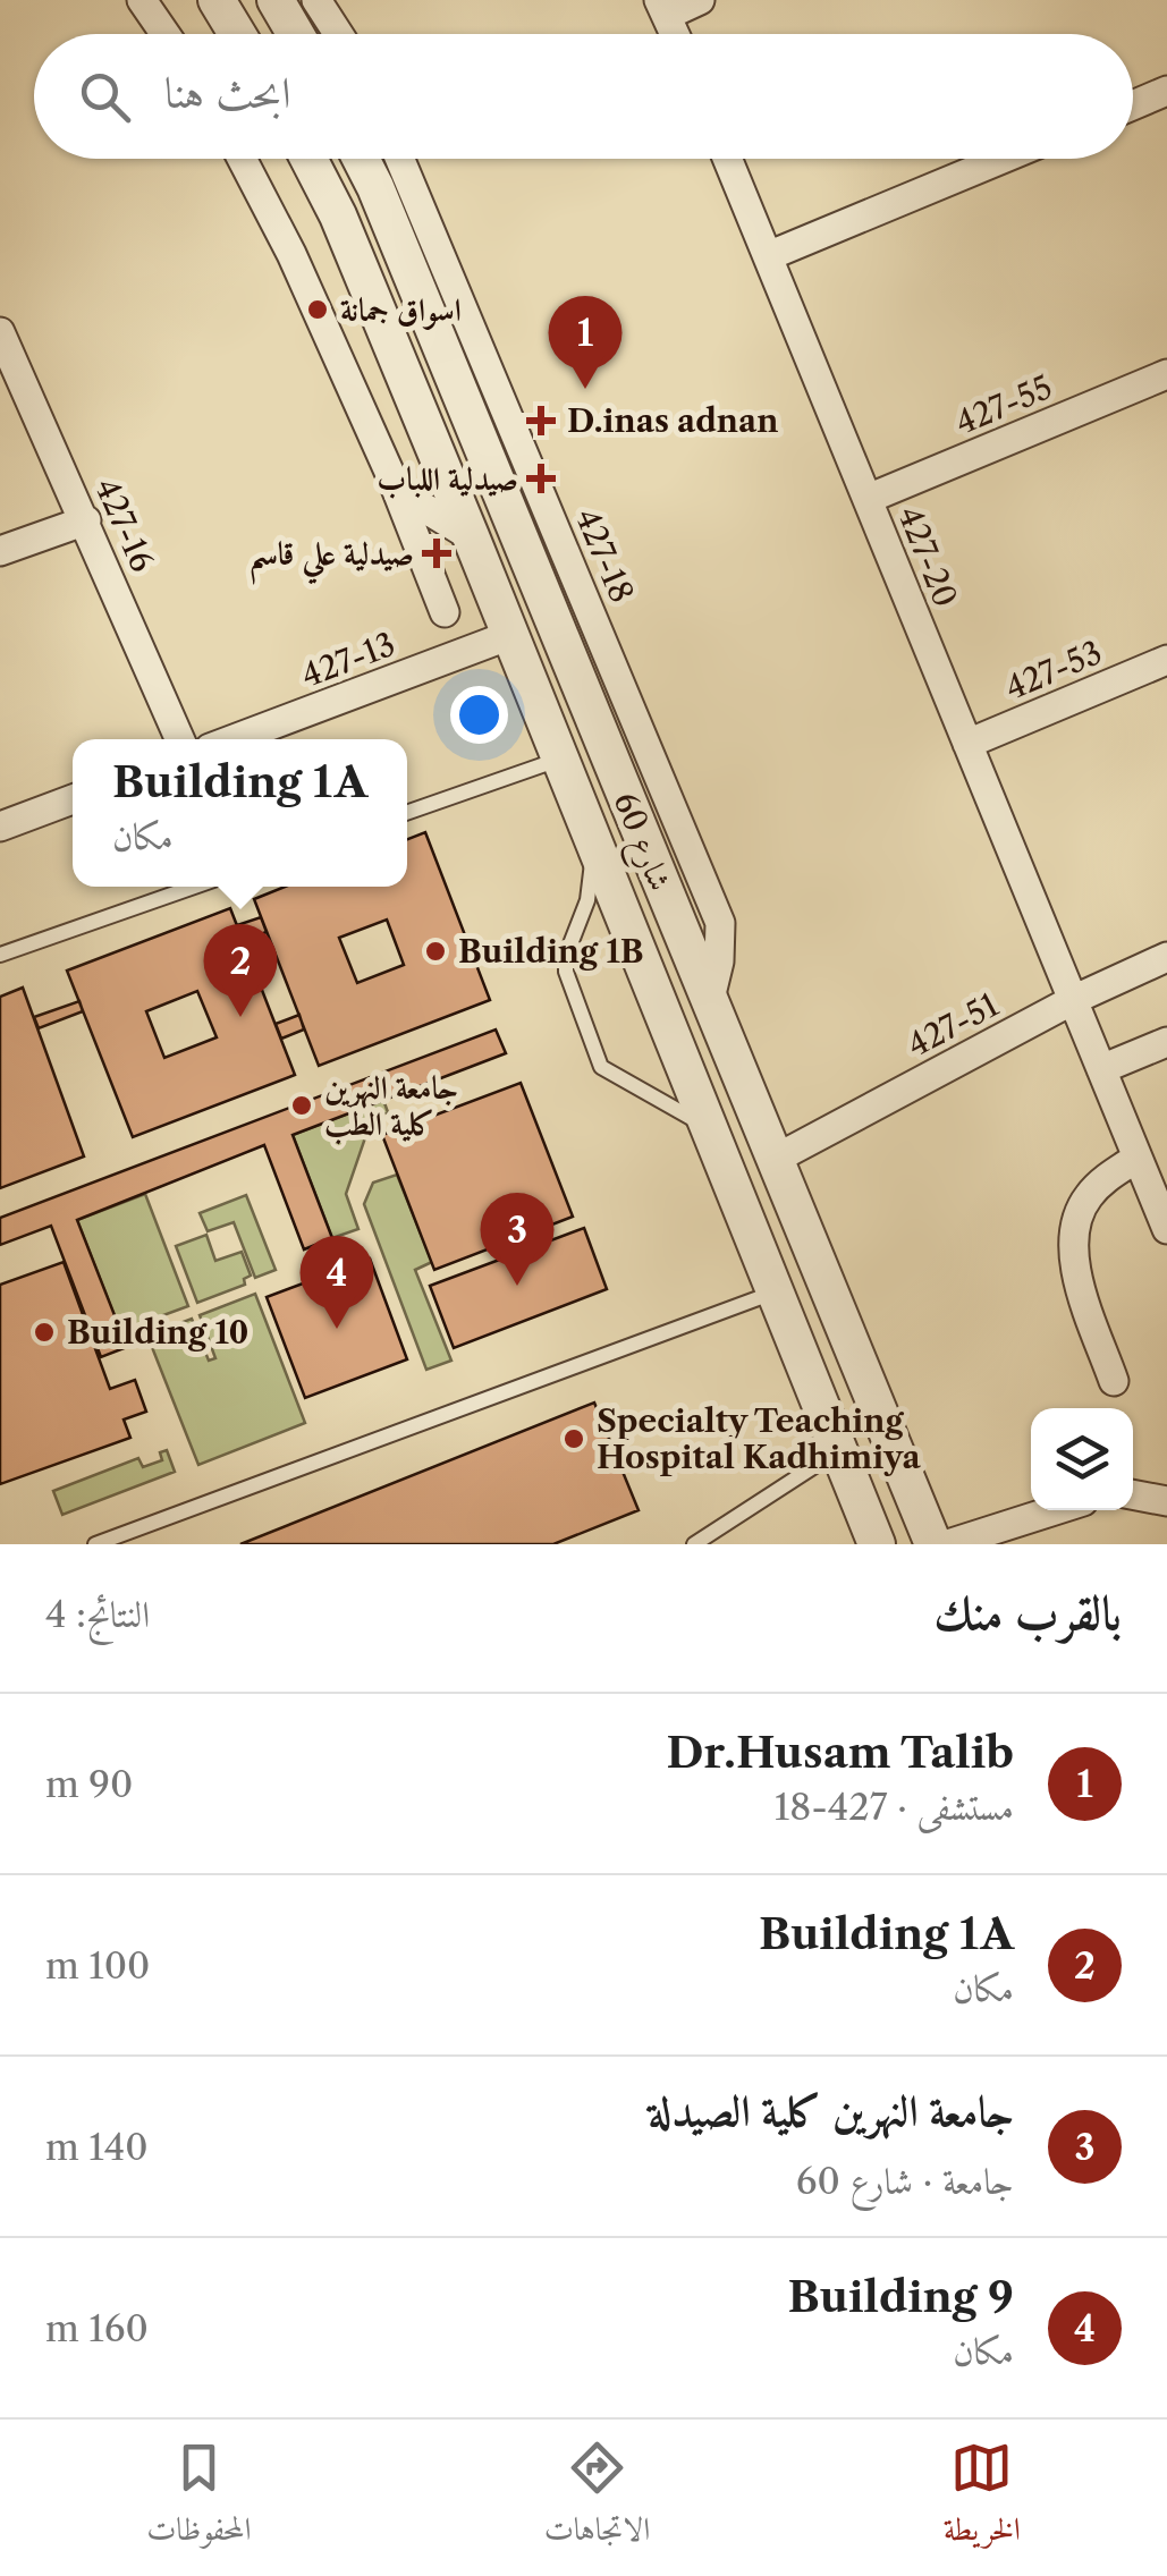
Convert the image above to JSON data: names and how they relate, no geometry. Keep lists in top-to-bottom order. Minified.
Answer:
{"streets":{"street":["427-55","427-16","427-18","427-20","427-13","427-53","شارع 60","427-51"]},"crossings":[["427-55","427-20"],["427-18","شارع 60"],["427-20","427-53"],["427-20","427-51"],["427-13","شارع 60"],["شارع 60","427-51"]],"places":{"other":["اسواق جمانة","Building 1B","جامعة النهرين كلية الطب","Building 10","Specialty Teaching Hospital Kadhimiya"],"health":["D.inas adnan","صيدلية اللباب","صيدلية علي قاسم"]},"page":{"search":"ابحث هنا","pins":["1","2","3","4"],"popup":["Building 1A","مكان"],"heading":["بالقرب منك","النتائج: 4"],"list":[{"mark":"1","name":"Dr.Husam Talib","note":"مستشفى · 427-18","value":"90 m"},{"mark":"2","name":"Building 1A","note":"مكان","value":"100 m"},{"mark":"3","name":"جامعة النهرين كلية الصيدلة","note":"جامعة · شارع 60","value":"140 m"},{"mark":"4","name":"Building 9","note":"مكان","value":"160 m"}],"nav":["الخريطة","الاتجاهات","المحفوظات"]}}
